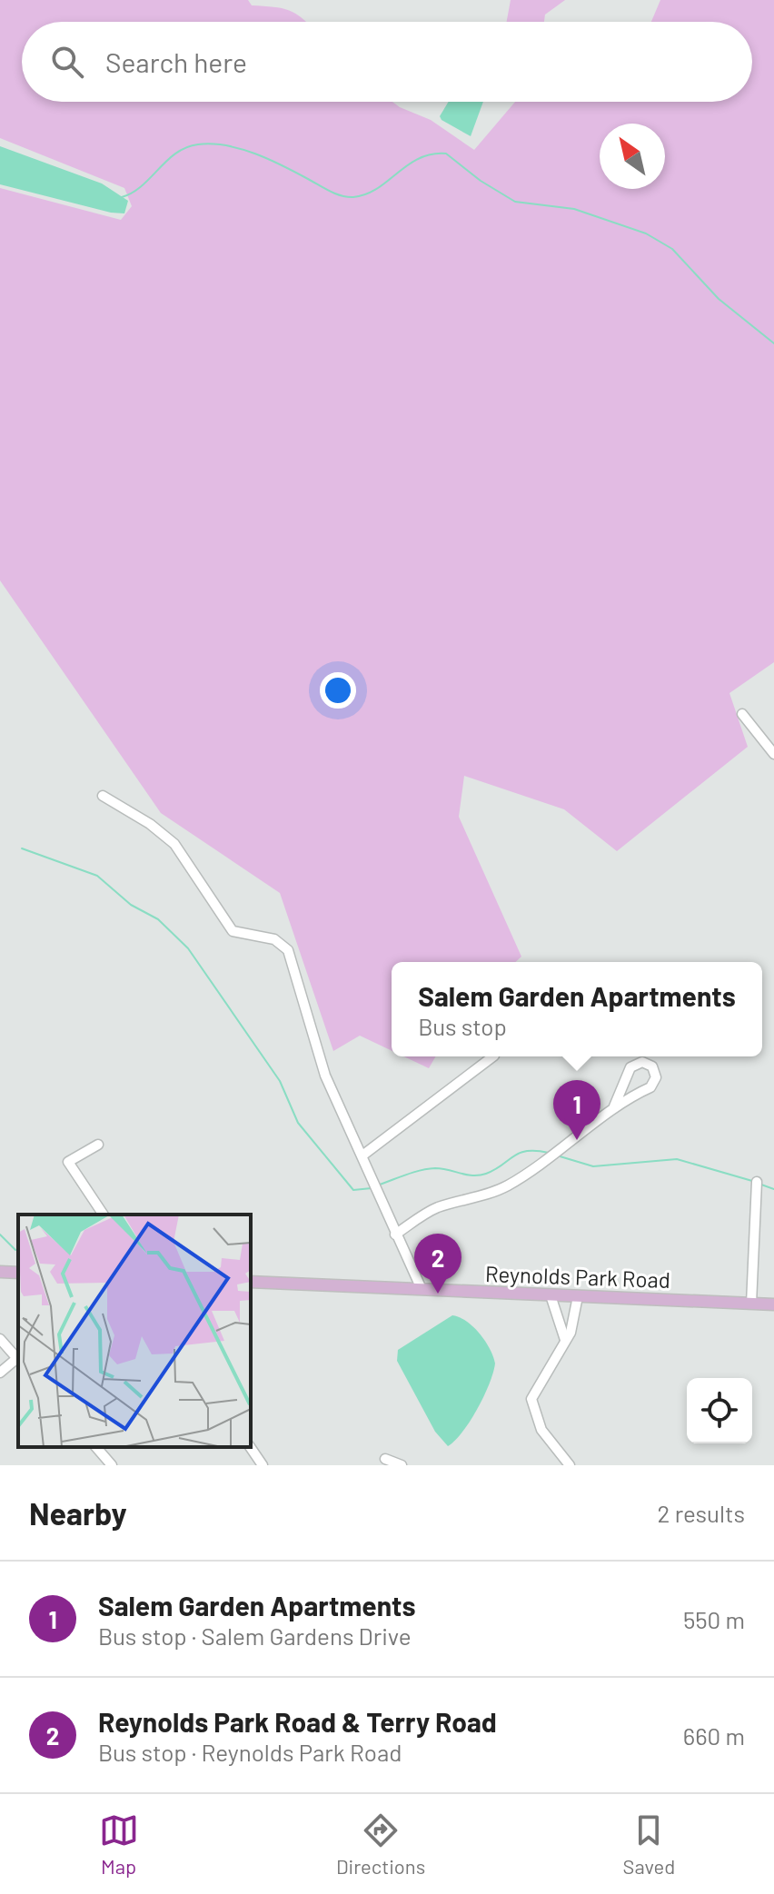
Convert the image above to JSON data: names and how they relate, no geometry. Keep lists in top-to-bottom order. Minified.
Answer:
{"streets":{"main road":["Reynolds Park Road"]},"north":"top left","page":{"search":"Search here","popup":["Salem Garden Apartments","Bus stop"],"pins":["1","2"],"heading":["Nearby","2 results"],"list":[{"mark":"1","name":"Salem Garden Apartments","note":"Bus stop · Salem Gardens Drive","value":"550 m"},{"mark":"2","name":"Reynolds Park Road & Terry Road","note":"Bus stop · Reynolds Park Road","value":"660 m"}],"nav":["Map","Directions","Saved"]}}
